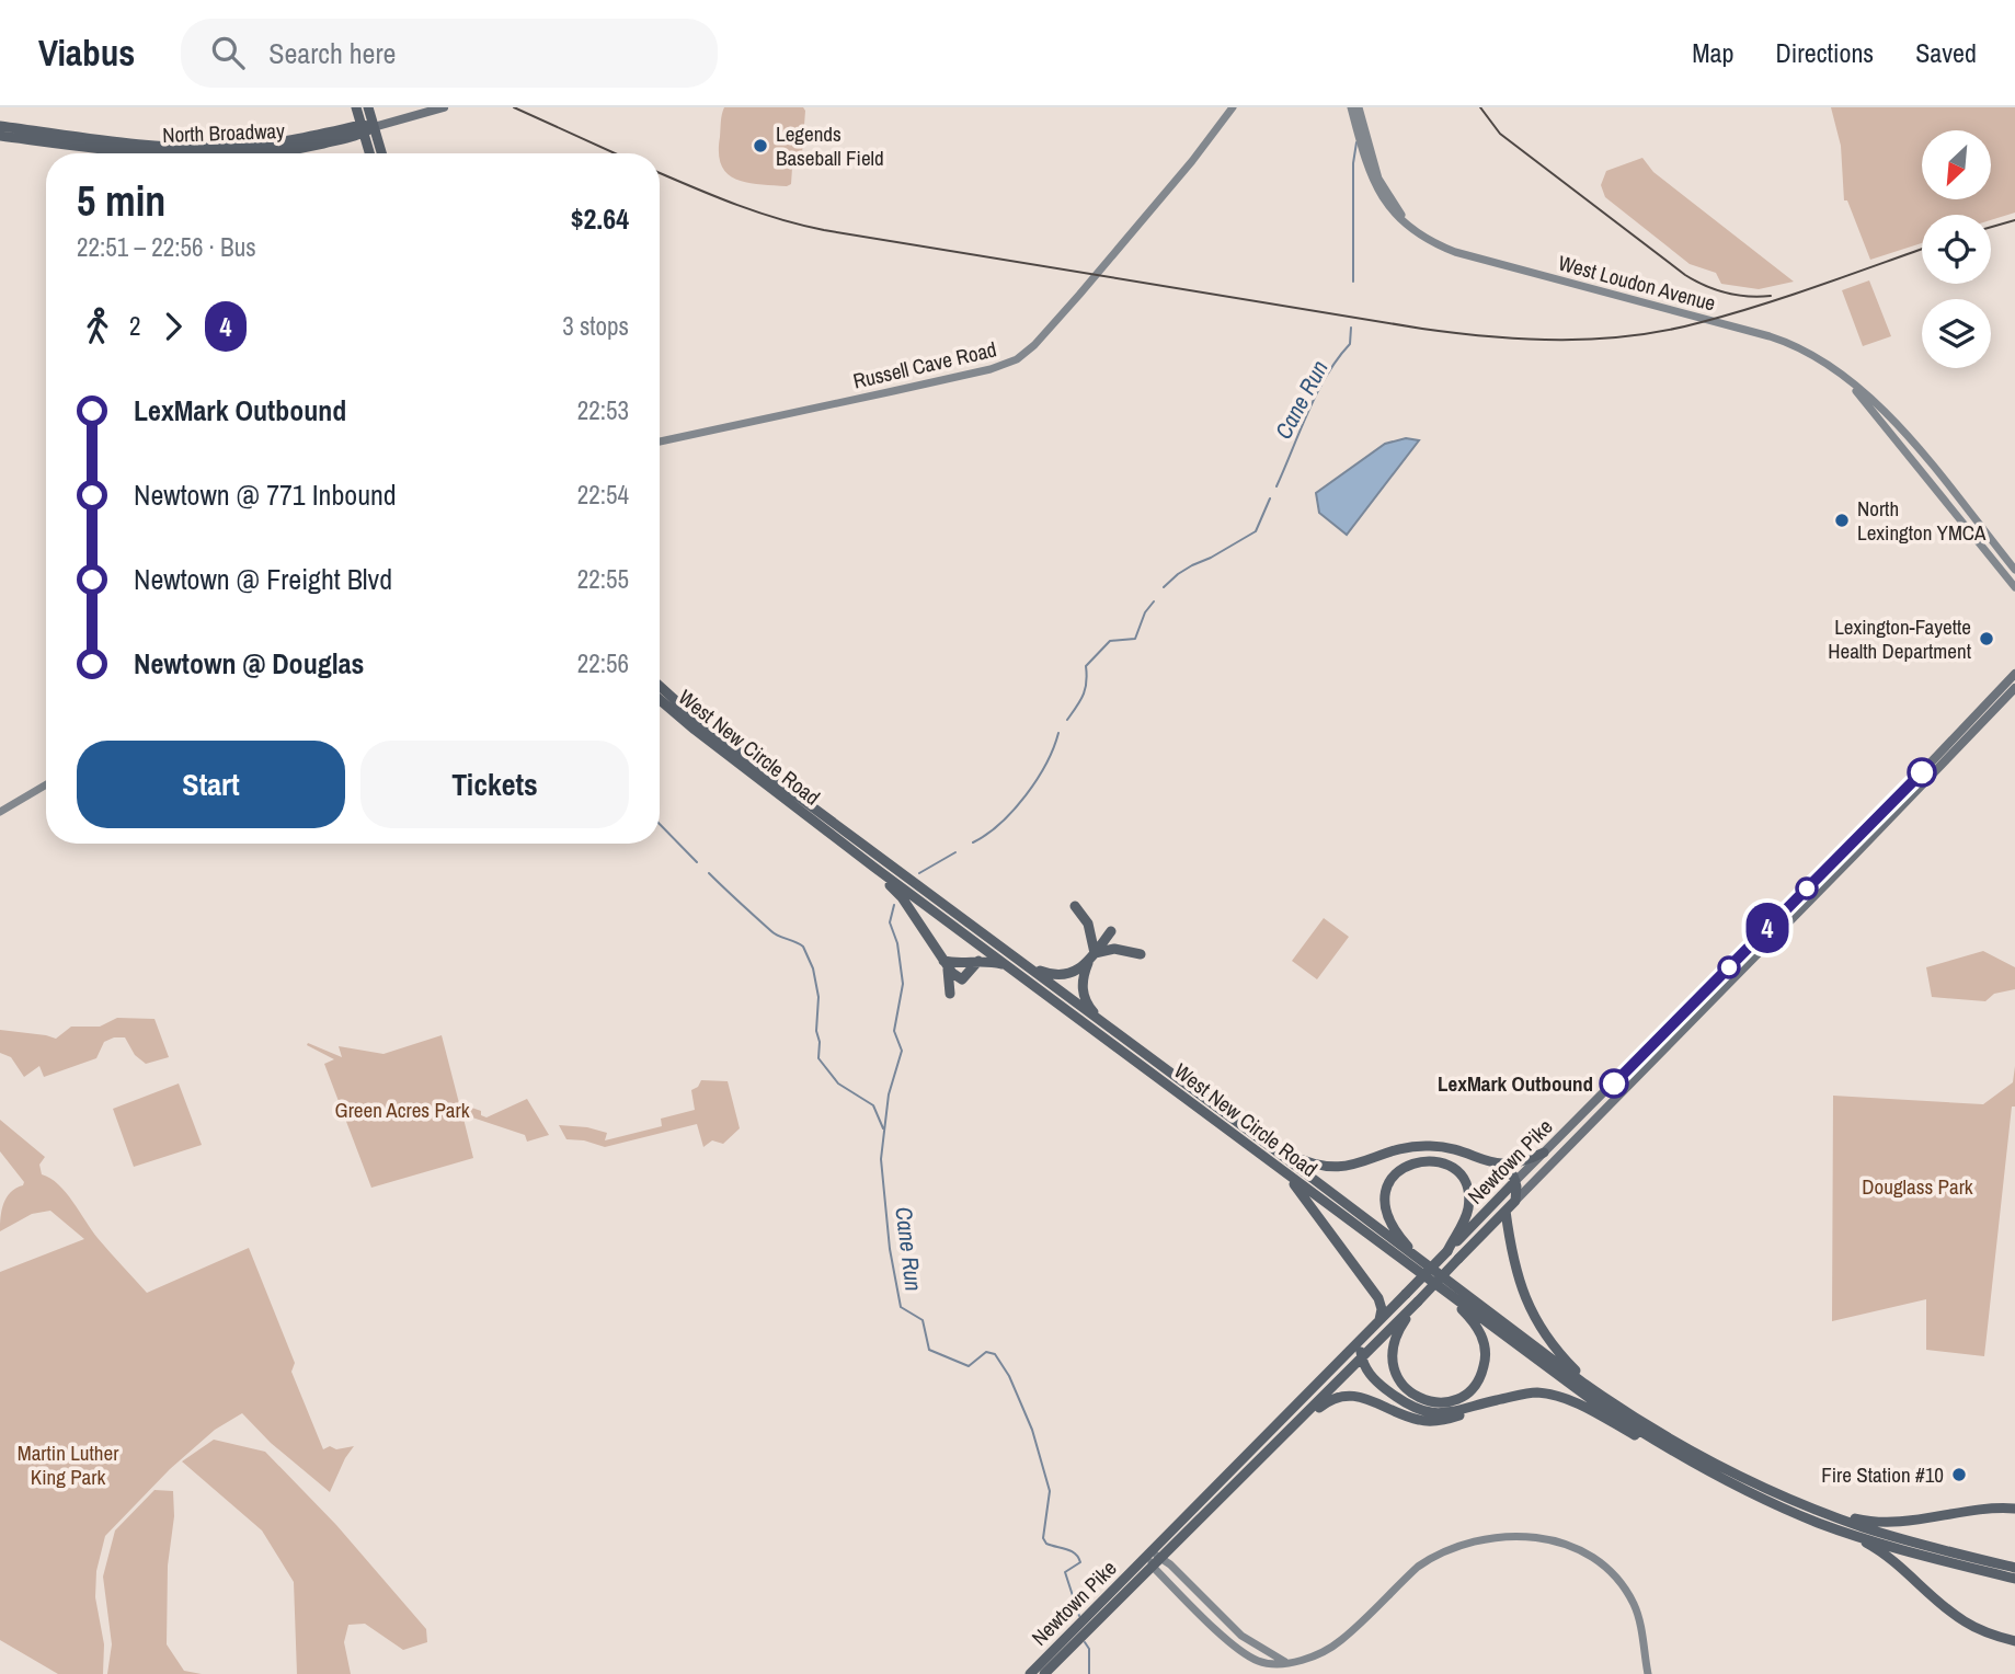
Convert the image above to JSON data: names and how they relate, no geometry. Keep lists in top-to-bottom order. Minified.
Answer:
{"streets":{"highway":["North Broadway","West New Circle Road","Newtown Pike"],"street":["West Loudon Avenue","Russell Cave Road"]},"water":["Cane Run"],"parks":["Green Acres Park","Douglass Park","Martin Luther King Park"],"places":["Legends Baseball Field","North Lexington YMCA","Lexington-Fayette Health Department","LexMark Outbound","Fire Station #10"],"lines":["bus line 4"],"north":"bottom left","page":{"header":"Viabus","search":"Search here","nav":["Map","Directions","Saved"],"on_map":"4","heading":["5 min","22:51 – 22:56 · Bus","$2.64"],"legs":["2","4","3 stops"],"list":[{"name":"LexMark Outbound","value":"22:53"},{"name":"Newtown @ 771 Inbound","value":"22:54"},{"name":"Newtown @ Freight Blvd","value":"22:55"},{"name":"Newtown @ Douglas","value":"22:56"}],"buttons":["Start","Tickets"]}}
